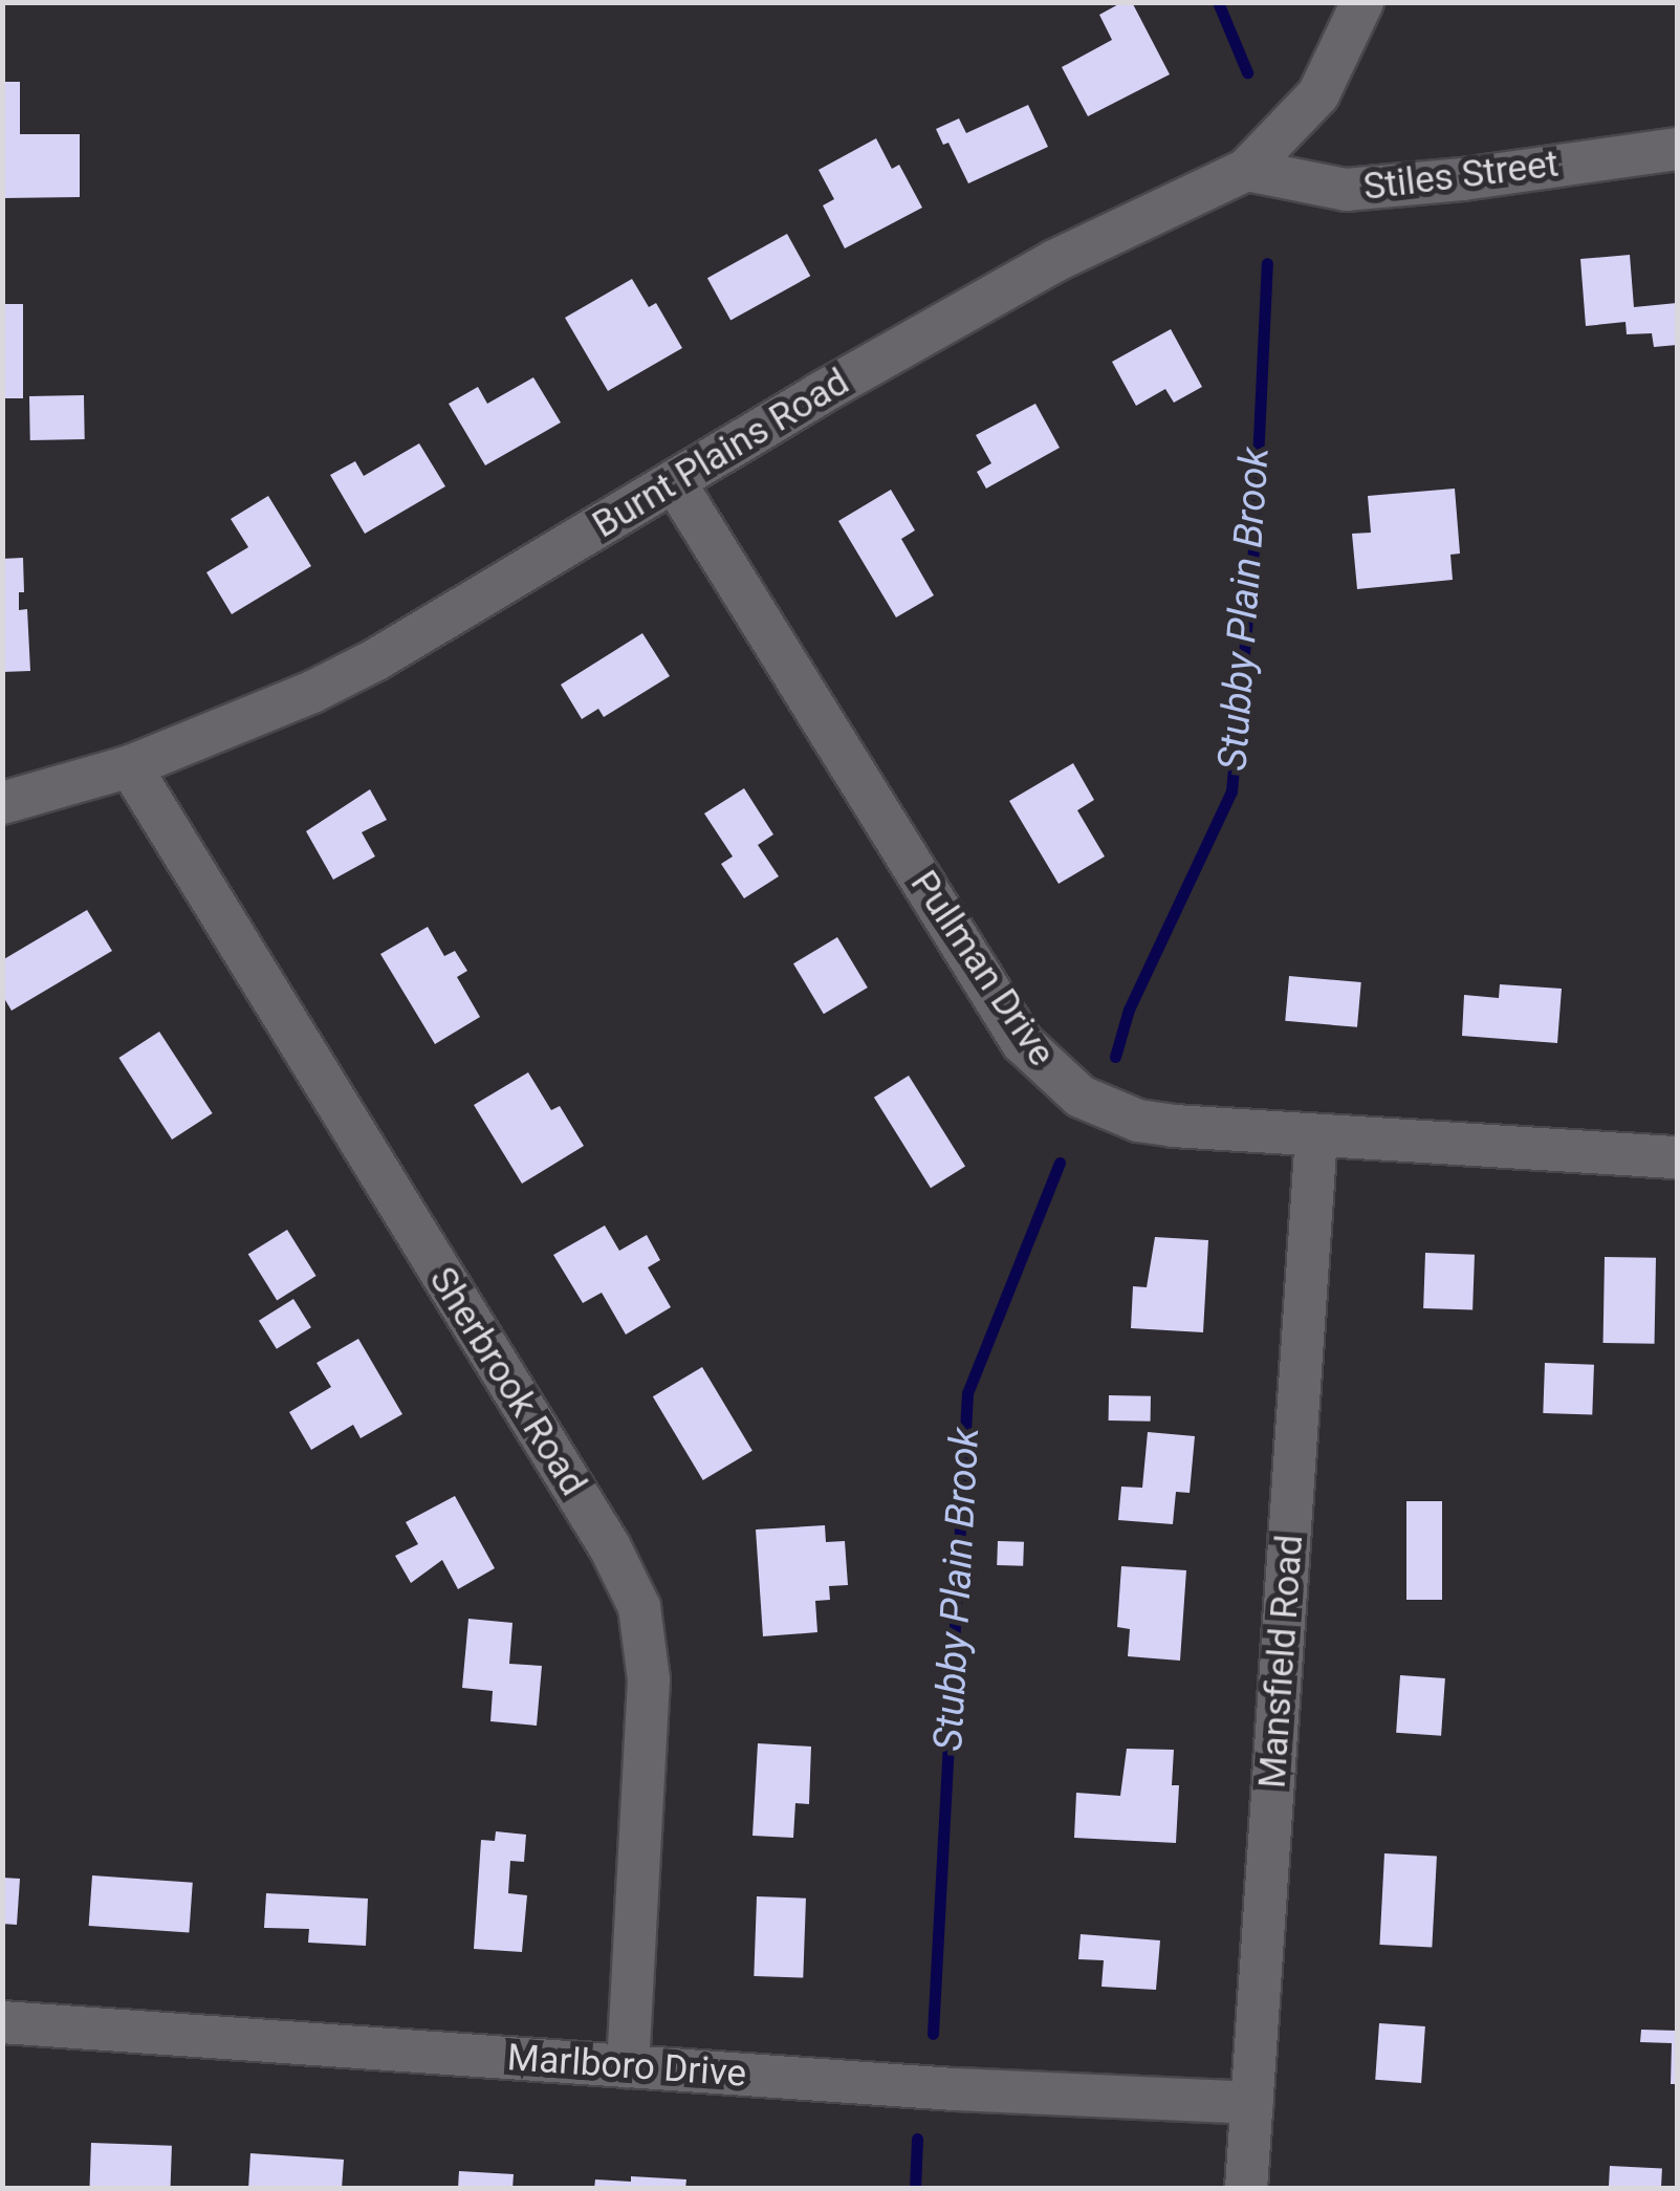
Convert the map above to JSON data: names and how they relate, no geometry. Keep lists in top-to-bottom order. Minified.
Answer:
{"streets":{"street":["Stiles Street","Burnt Plains Road","Pullman Drive","Sherbrook Road","Mansfield Road","Marlboro Drive"]},"crossings":[["Stiles Street","Burnt Plains Road"],["Burnt Plains Road","Pullman Drive"],["Burnt Plains Road","Sherbrook Road"],["Pullman Drive","Mansfield Road"],["Sherbrook Road","Marlboro Drive"],["Mansfield Road","Marlboro Drive"]],"water":["Stubby Plain Brook"]}
